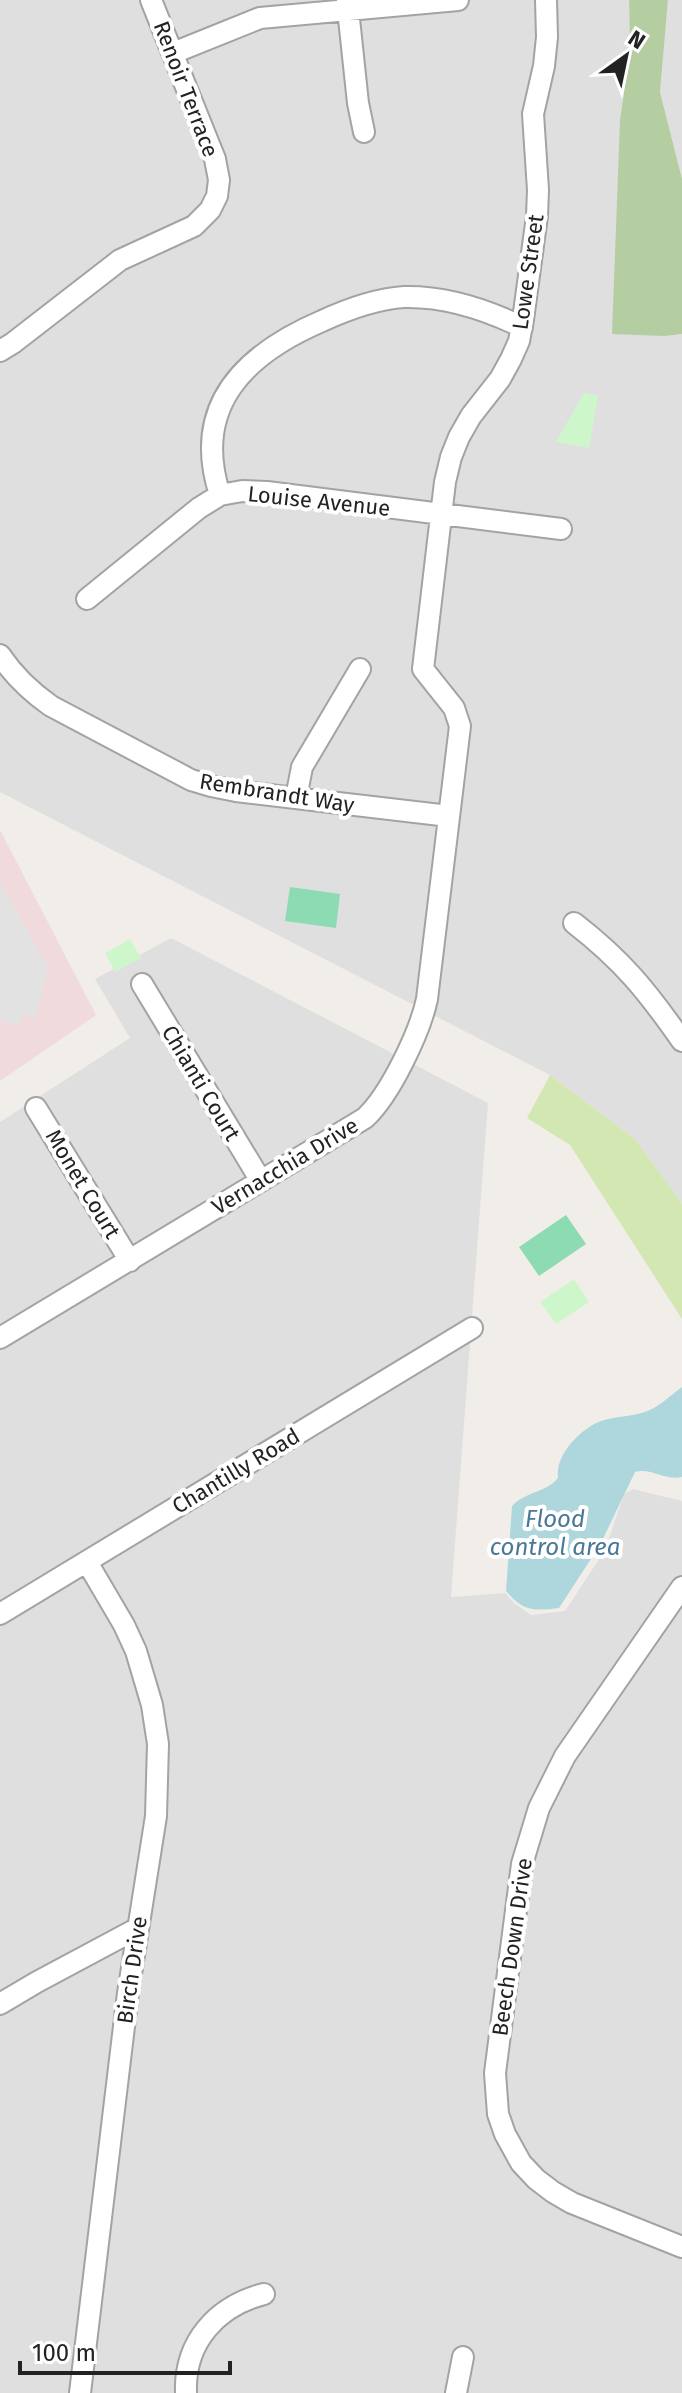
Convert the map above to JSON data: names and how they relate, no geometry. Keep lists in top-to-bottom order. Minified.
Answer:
{"streets":{"street":["Renoir Terrace","Lowe Street","Louise Avenue","Rembrandt Way","Chianti Court","Vernacchia Drive","Monet Court","Chantilly Road","Beech Down Drive","Birch Drive"]},"crossings":[["Lowe Street","Louise Avenue"],["Lowe Street","Vernacchia Drive"],["Rembrandt Way","Vernacchia Drive"],["Chianti Court","Vernacchia Drive"],["Vernacchia Drive","Monet Court"],["Chantilly Road","Birch Drive"]],"water":["Flood control area"],"scale_bar":"100 m","north":"top right"}
